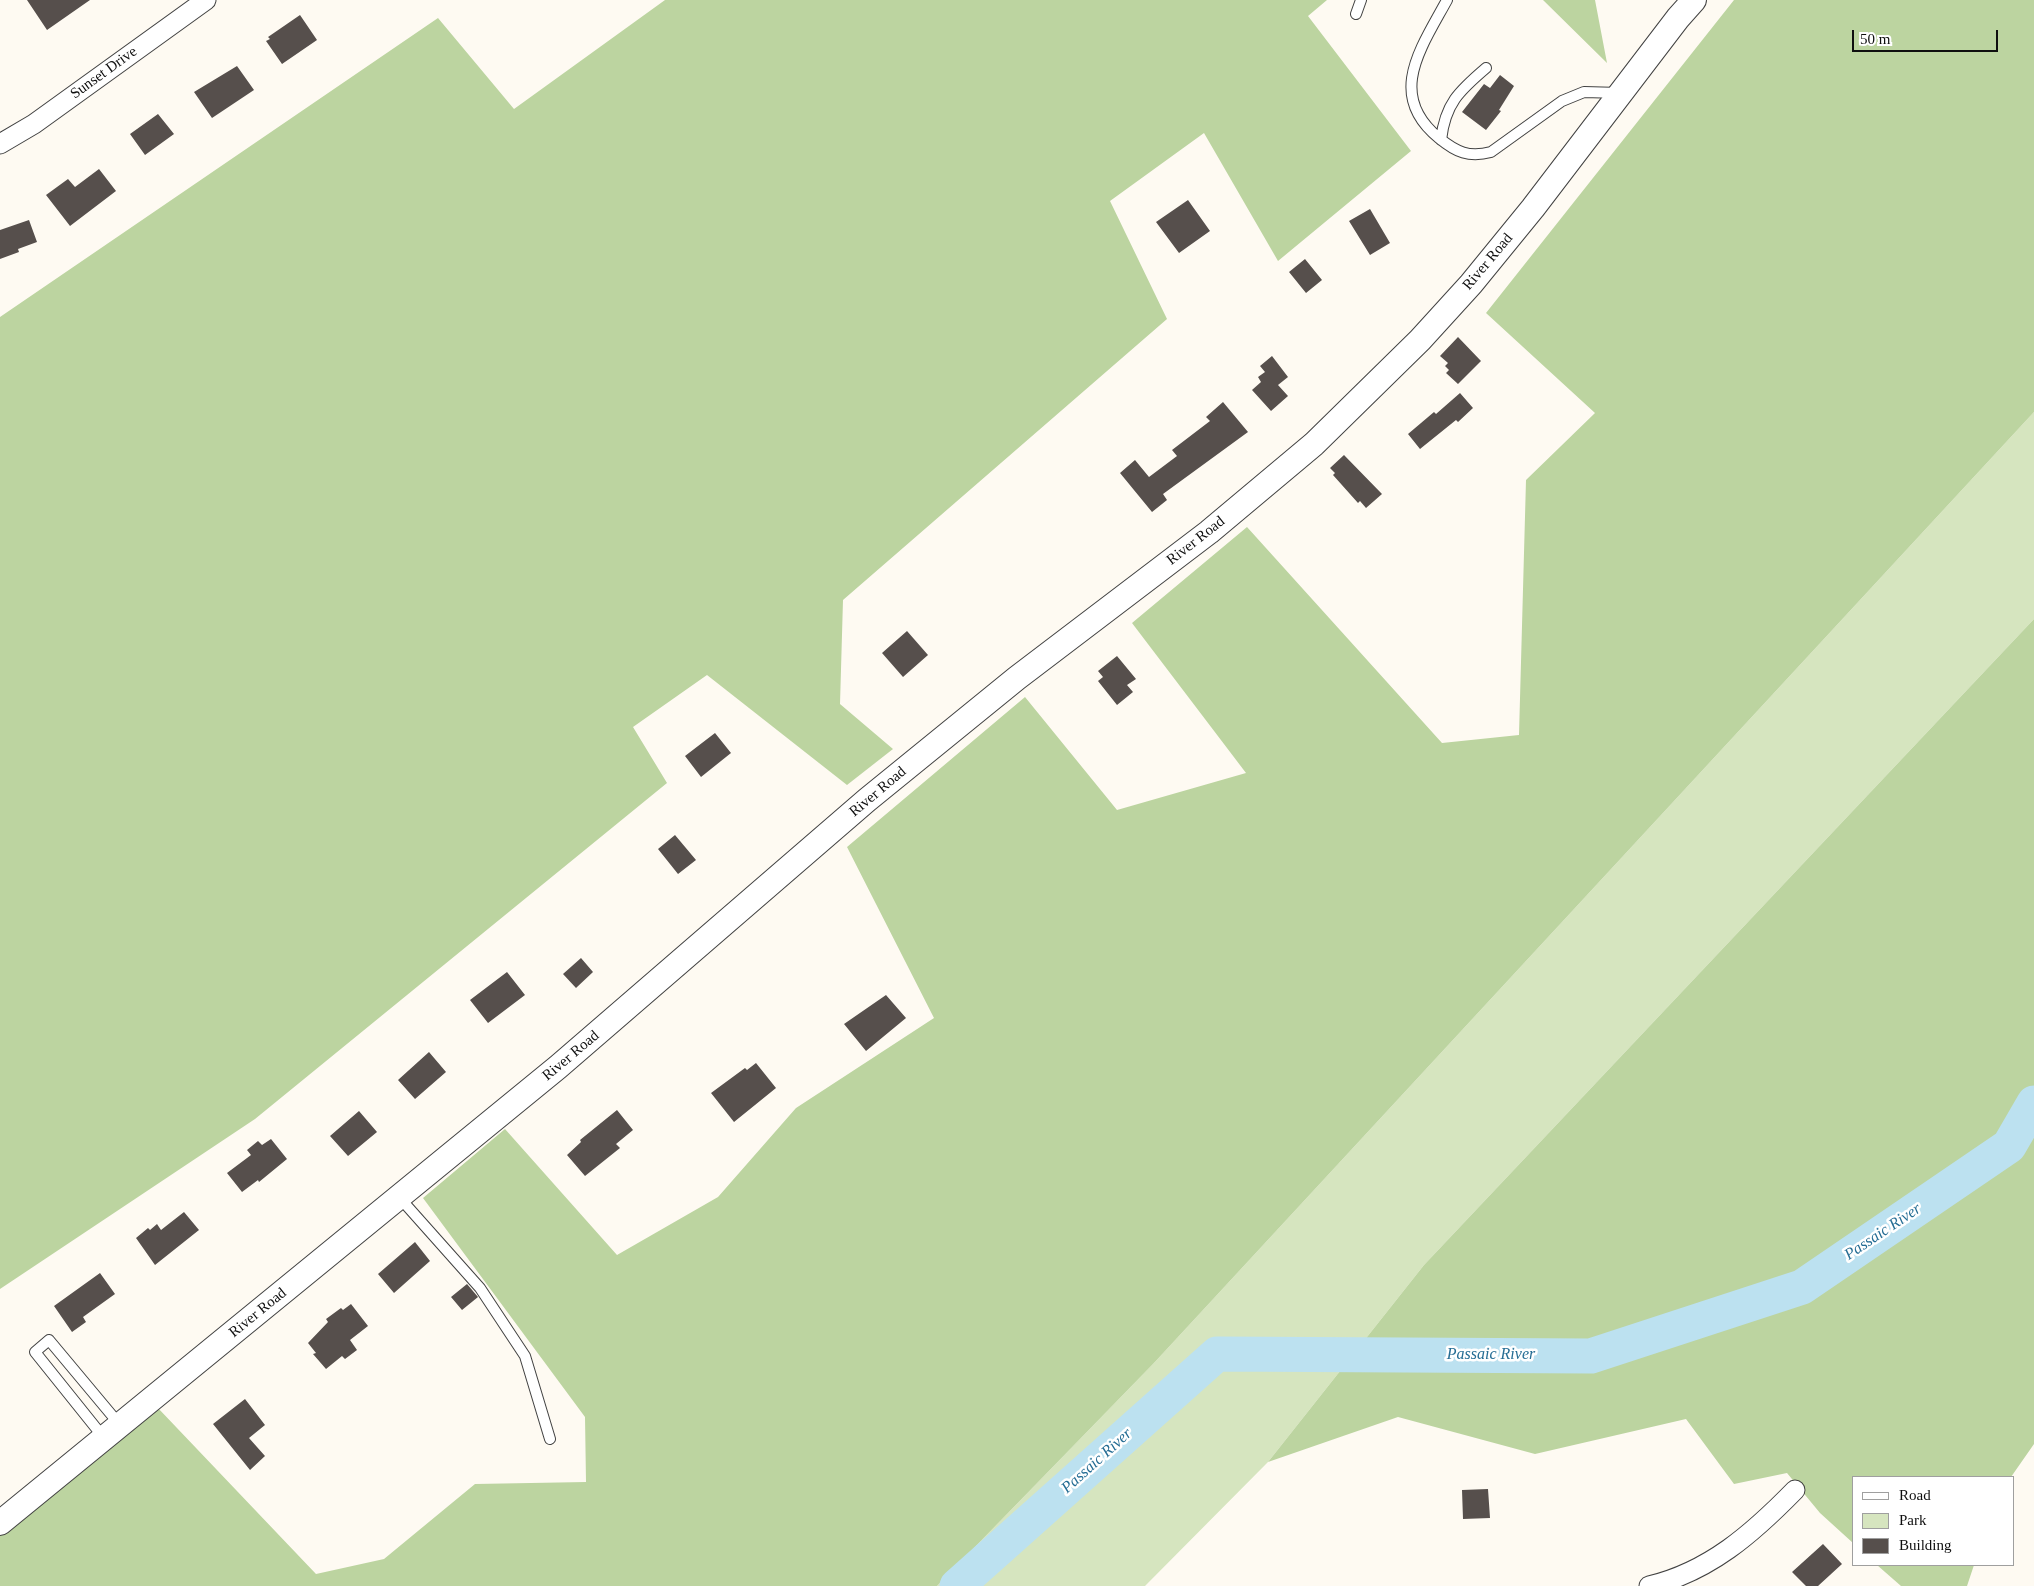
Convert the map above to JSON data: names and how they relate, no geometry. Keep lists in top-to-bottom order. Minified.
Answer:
{"streets":{"street":["Sunset Drive","River Road"]},"water":["Passaic River"],"legend":["Road","Park","Building"],"scale_bar":"50 m"}
